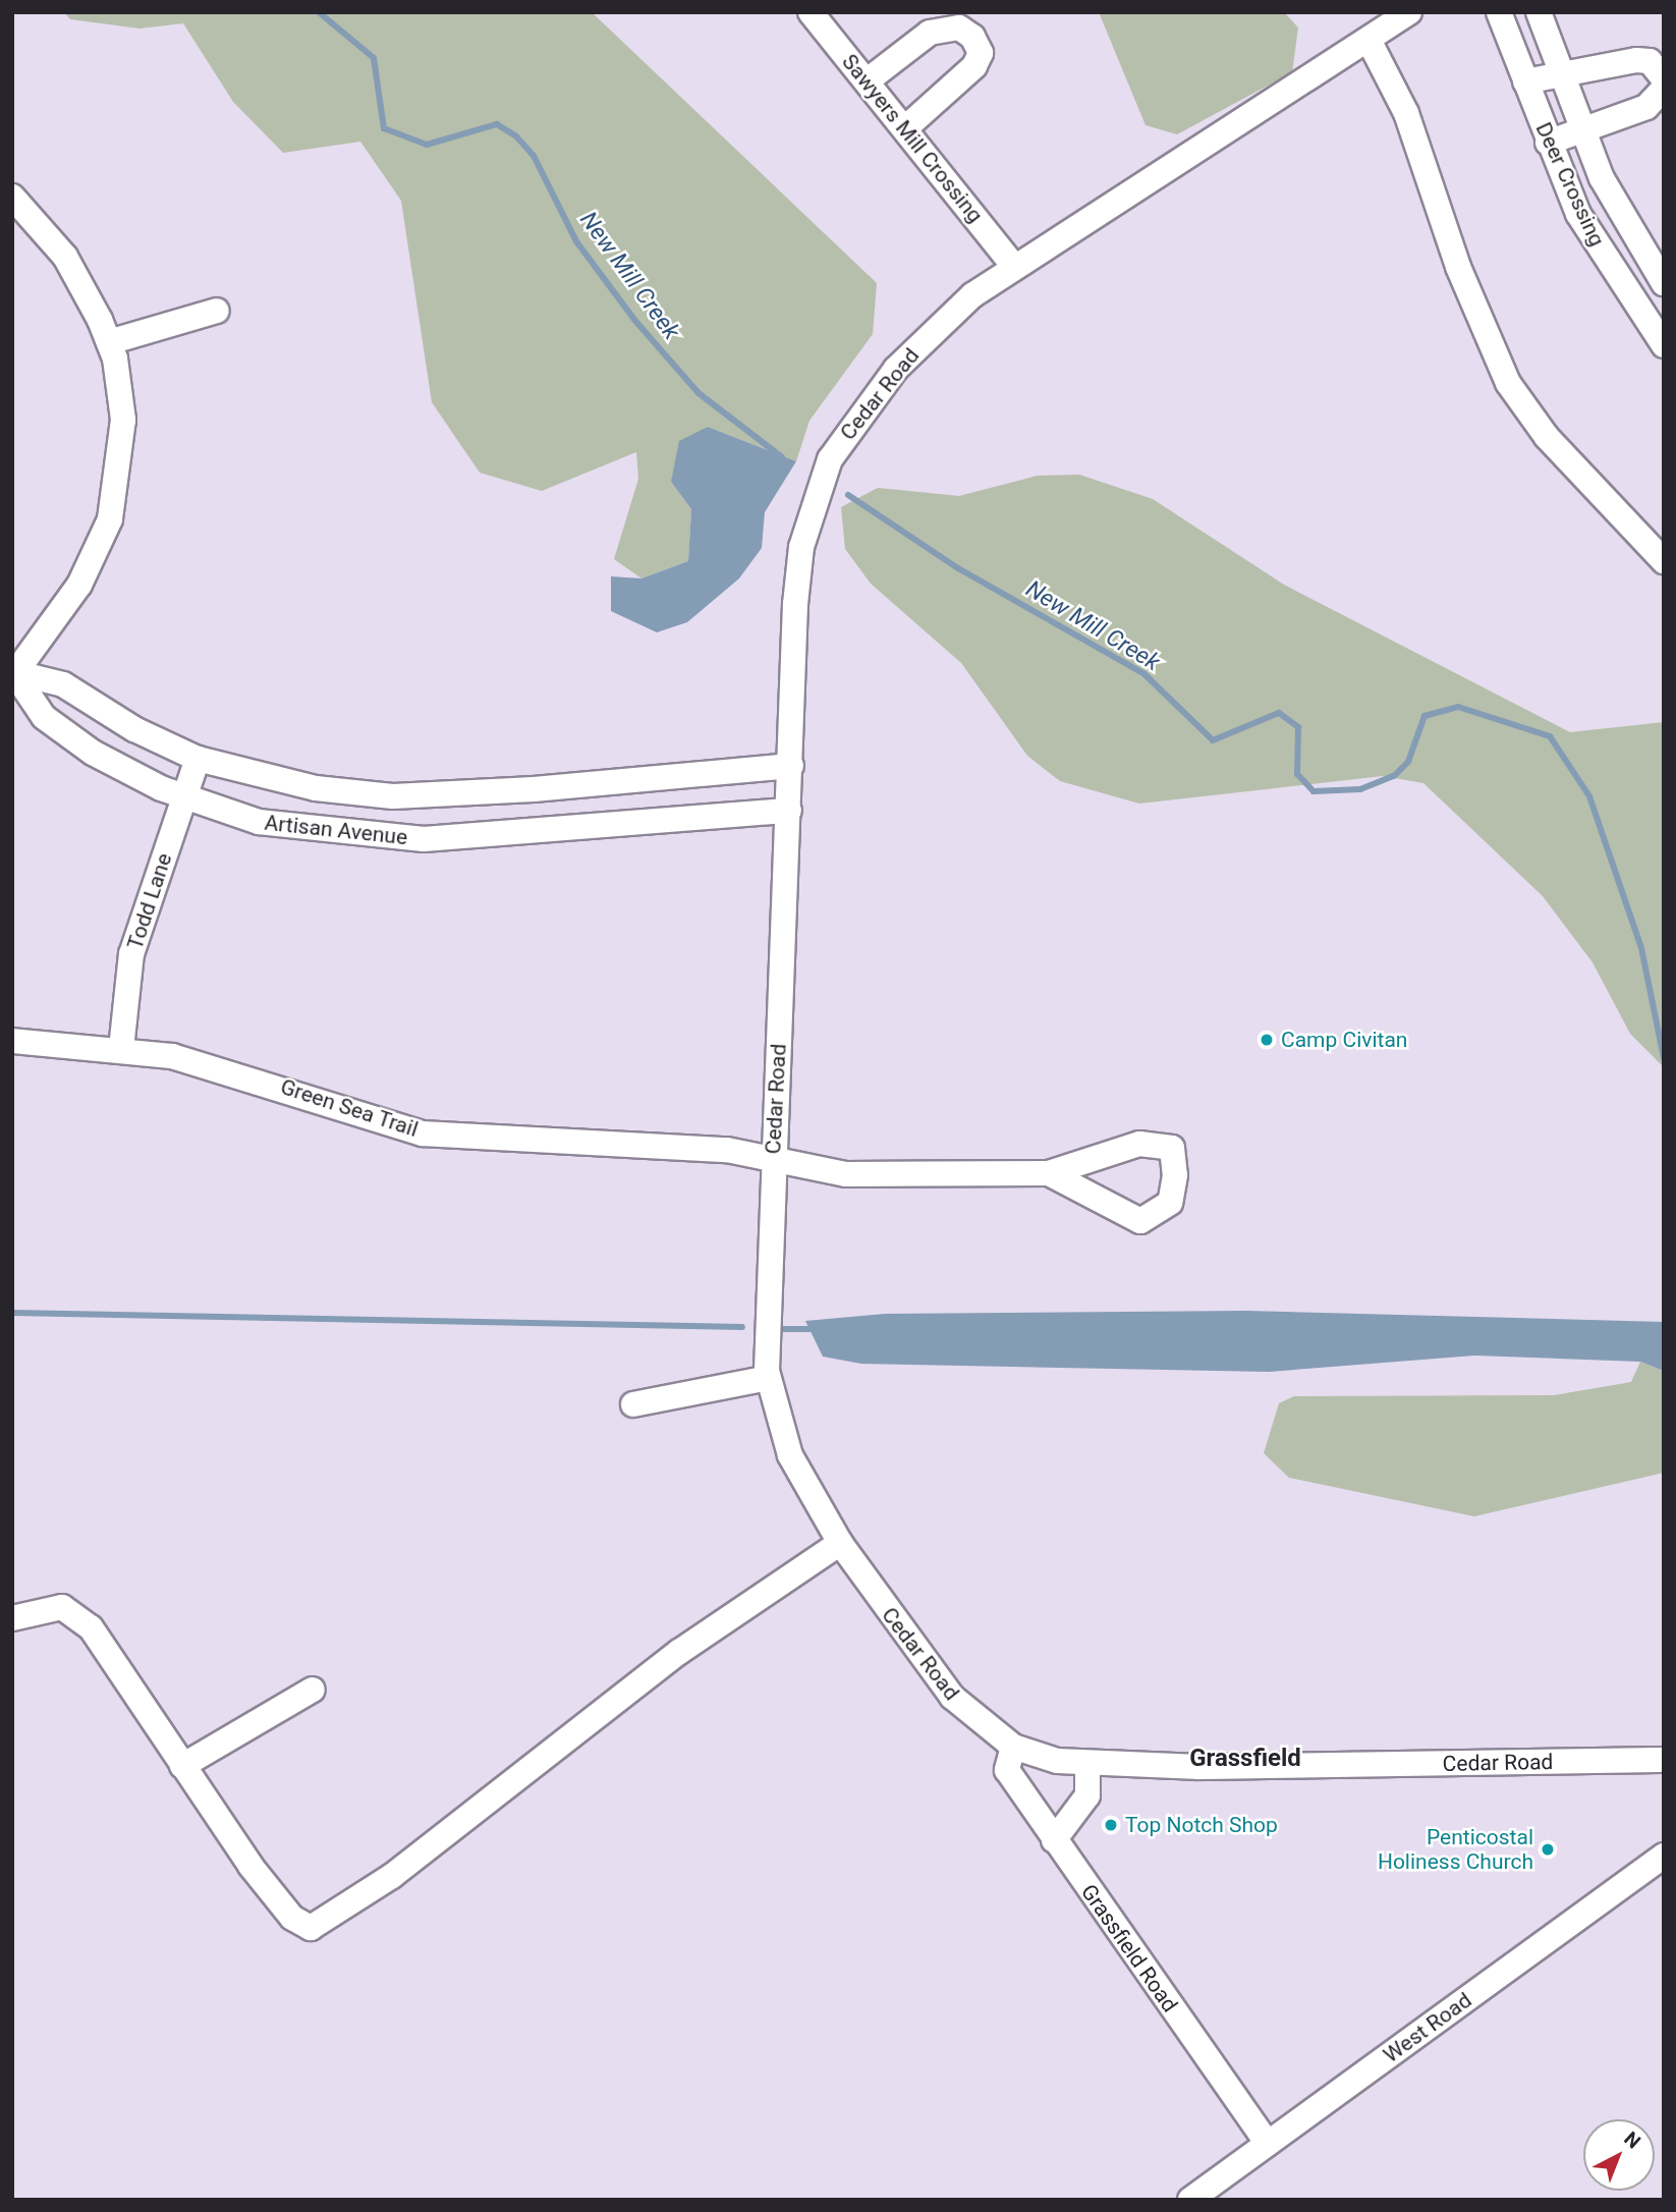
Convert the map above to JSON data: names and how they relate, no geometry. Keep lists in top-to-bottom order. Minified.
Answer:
{"streets":{"street":["Sawyers Mill Crossing","Deer Crossing","Cedar Road","Artisan Avenue","Todd Lane","Green Sea Trail","Grassfield Road","West Road"]},"crossings":[["Sawyers Mill Crossing","Cedar Road"],["Cedar Road","Artisan Avenue"],["Cedar Road","Green Sea Trail"],["Cedar Road","Grassfield Road"],["Artisan Avenue","Todd Lane"],["Todd Lane","Green Sea Trail"],["Grassfield Road","West Road"]],"districts":["Grassfield"],"water":["New Mill Creek"],"places":["Camp Civitan","Top Notch Shop","Penticostal Holiness Church"],"north":"top right"}
